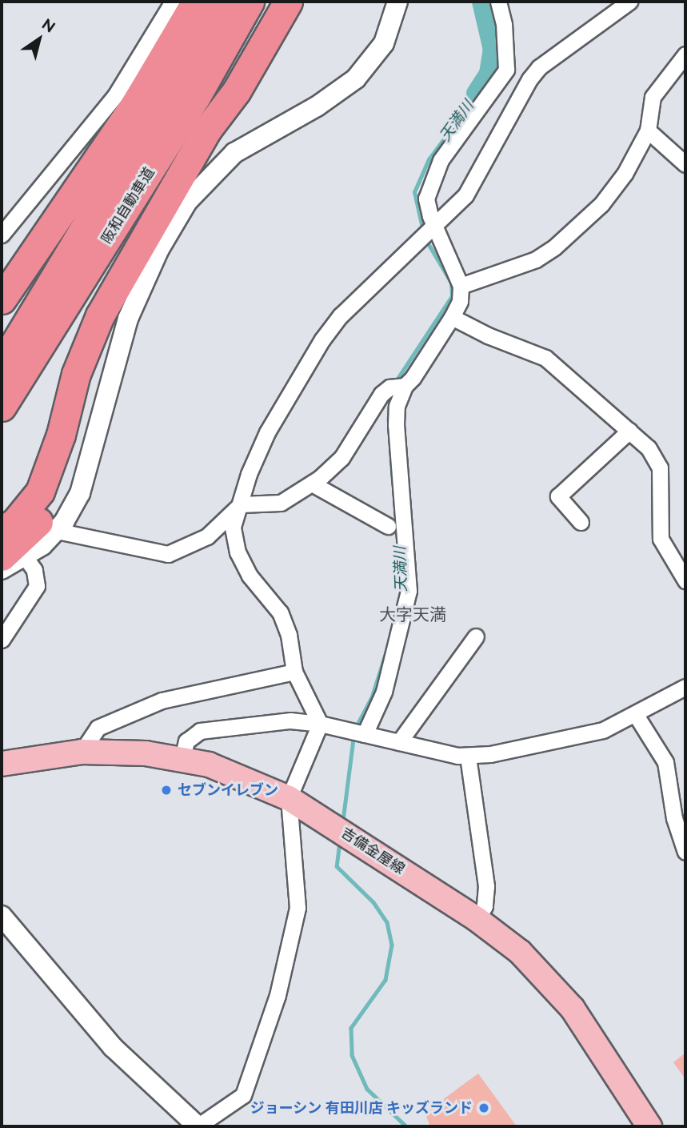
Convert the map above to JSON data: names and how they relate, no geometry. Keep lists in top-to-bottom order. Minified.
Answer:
{"streets":{"highway":["阪和自動車道"],"main road":["吉備金屋線"]},"districts":["大字天満"],"water":["天満川"],"places":["セブンイレブン","ジョーシン 有田川店 キッズランド"],"north":"top right"}
